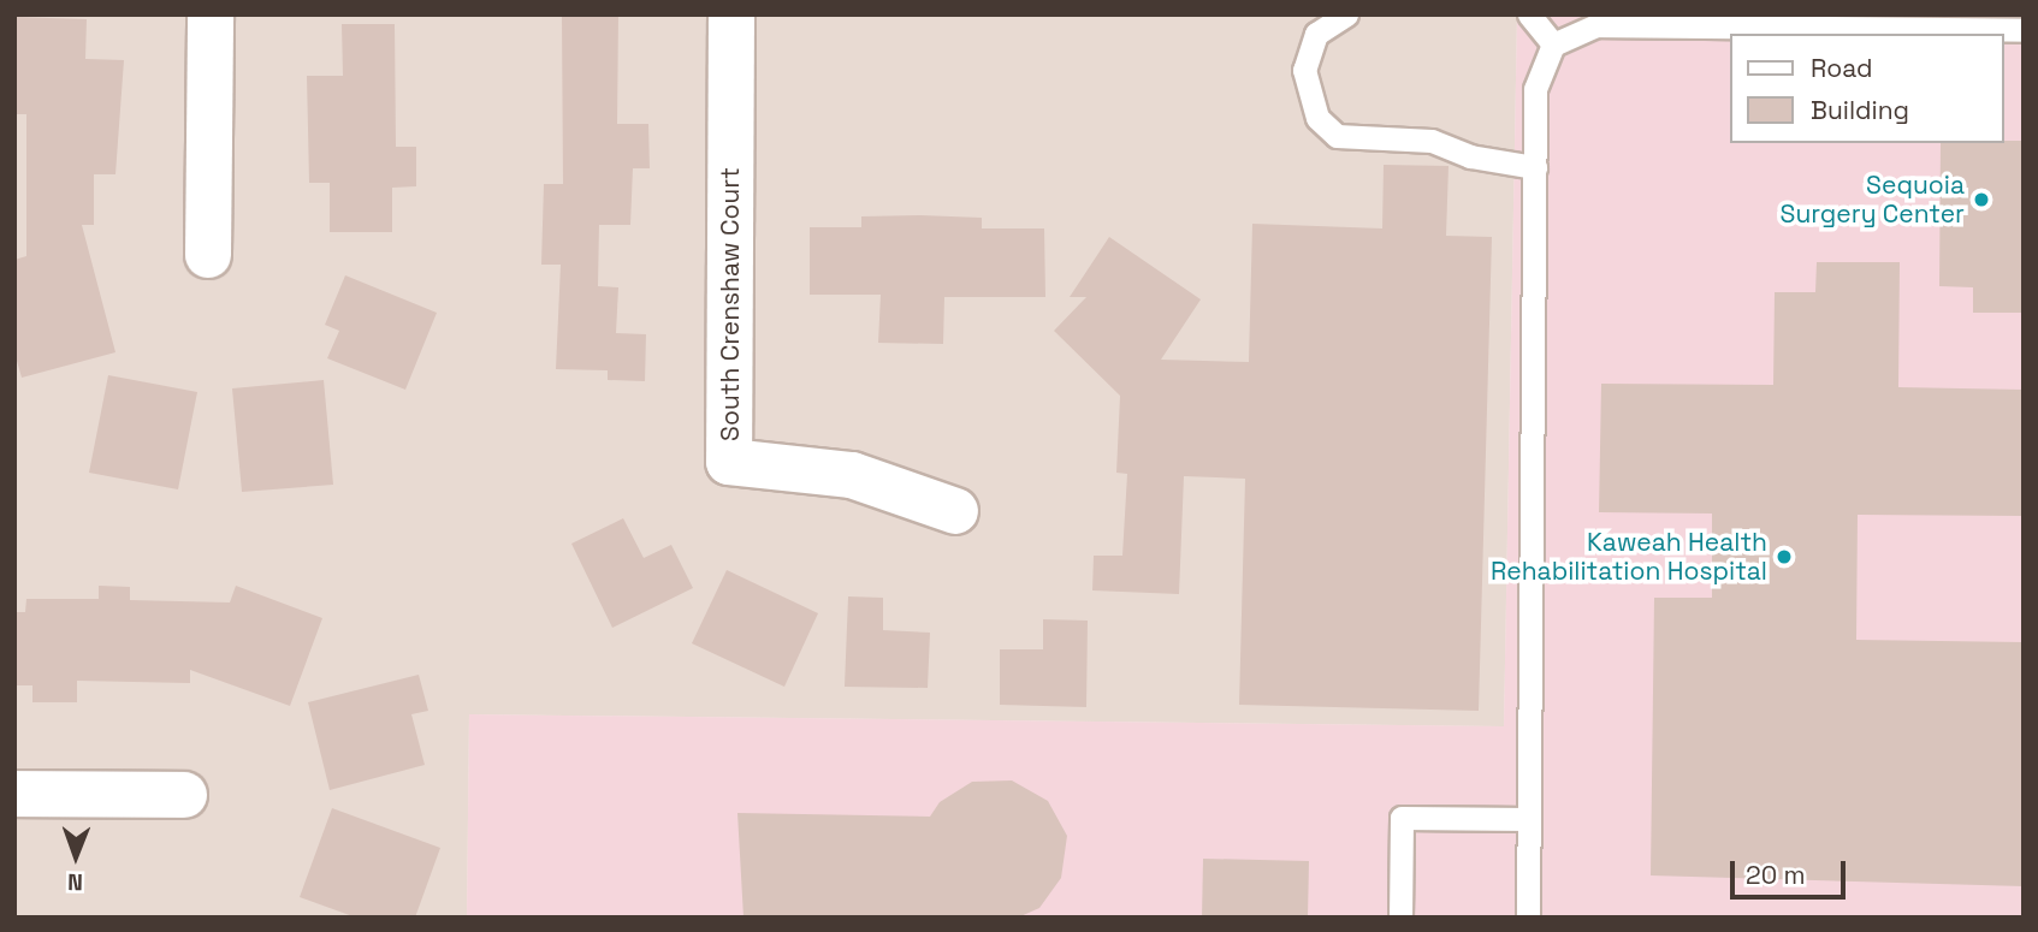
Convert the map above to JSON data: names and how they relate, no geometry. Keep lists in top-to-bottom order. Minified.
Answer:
{"streets":{"street":["South Crenshaw Court"]},"places":["Sequoia Surgery Center","Kaweah Health Rehabilitation Hospital"],"legend":["Road","Building"],"scale_bar":"20 m","north":"bottom"}
